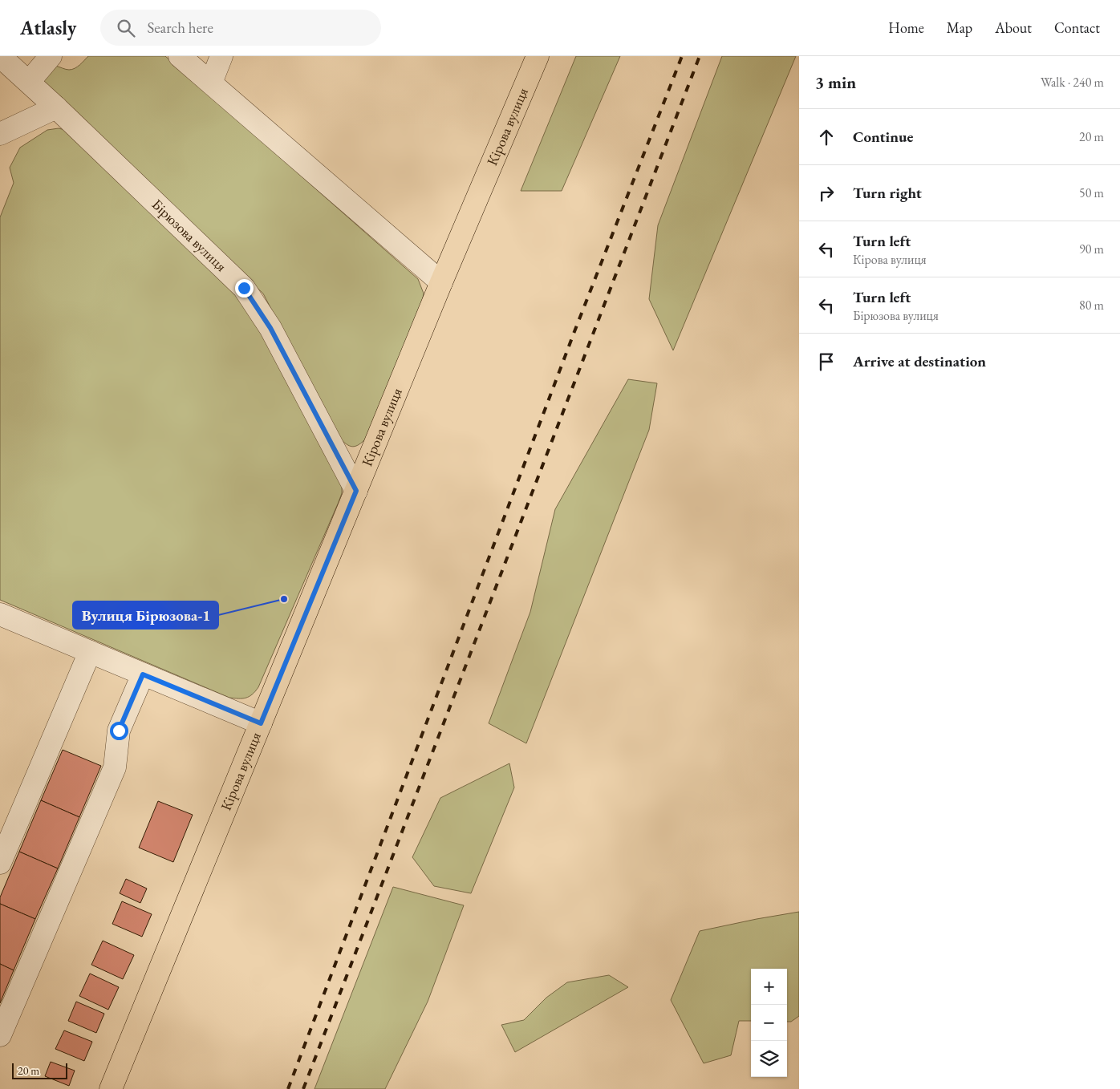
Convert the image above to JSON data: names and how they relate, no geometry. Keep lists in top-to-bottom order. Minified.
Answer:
{"streets":{"main road":["Кірова вулиця"],"street":["Бірюзова вулиця"]},"crossings":[["Кірова вулиця","Бірюзова вулиця"]],"places":["Вулиця Бірюзова-1"],"scale_bar":"20 m","page":{"header":"Atlasly","search":"Search here","nav":["Home","Map","About","Contact"],"heading":["3 min","Walk · 240 m"],"list":[["Continue","20 m"],["Turn right","50 m"],["Turn left","Кірова вулиця","90 m"],["Turn left","Бірюзова вулиця","80 m"],"Arrive at destination"],"map_buttons":["+","−"],"scale":"20 m"}}
